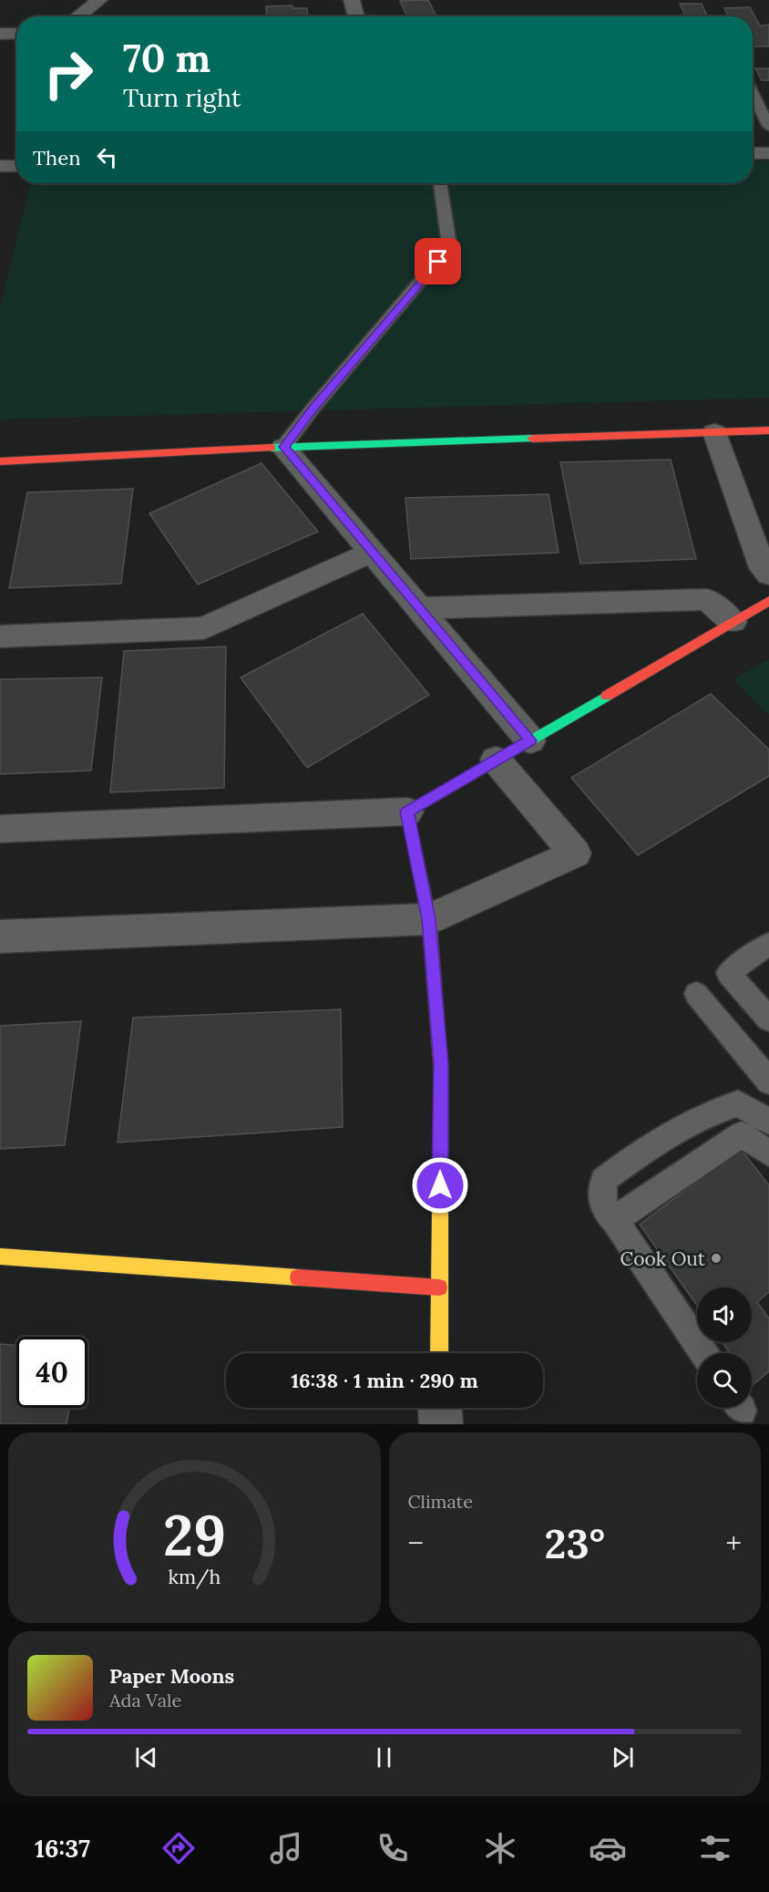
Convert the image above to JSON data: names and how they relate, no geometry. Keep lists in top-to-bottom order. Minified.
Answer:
{"places":["Cook Out"],"page":{"turn":["70 m","Turn right"],"then":"Then","limit":"40","trip":"16:38 · 1 min · 290 m","tile":"Climate","heat":["−","23°","+"],"song":["Paper Moons","Ada Vale"],"tabs":"16:37","gauge":["29","km/h"]}}
